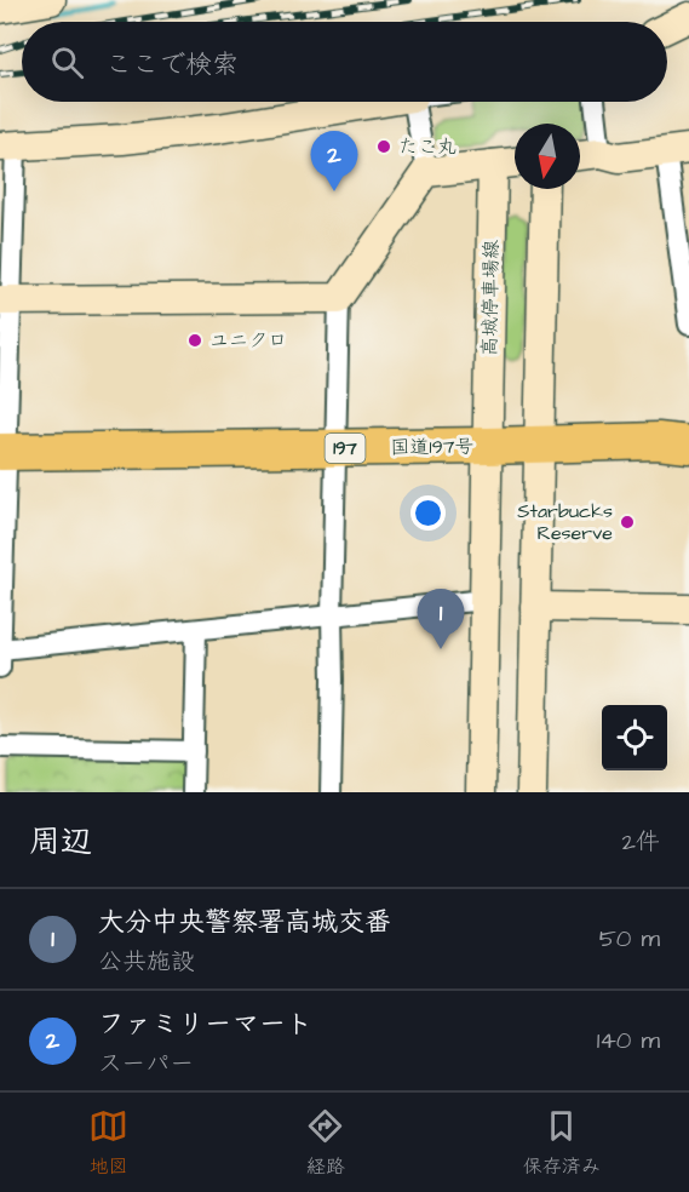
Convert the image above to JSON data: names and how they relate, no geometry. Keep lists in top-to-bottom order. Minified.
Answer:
{"streets":{"highway":["国道197号","197"],"street":["高城停車場線"]},"crossings":[["高城停車場線","国道197号"]],"places":["たこ丸","ユニクロ","Starbucks Reserve"],"north":"bottom","page":{"search":"ここで検索","pins":["2","1"],"heading":["周辺","2件"],"list":[{"mark":"1","name":"大分中央警察署高城交番","note":"公共施設","value":"50 m"},{"mark":"2","name":"ファミリーマート","note":"スーパー","value":"140 m"}],"nav":["地図","経路","保存済み"]}}
